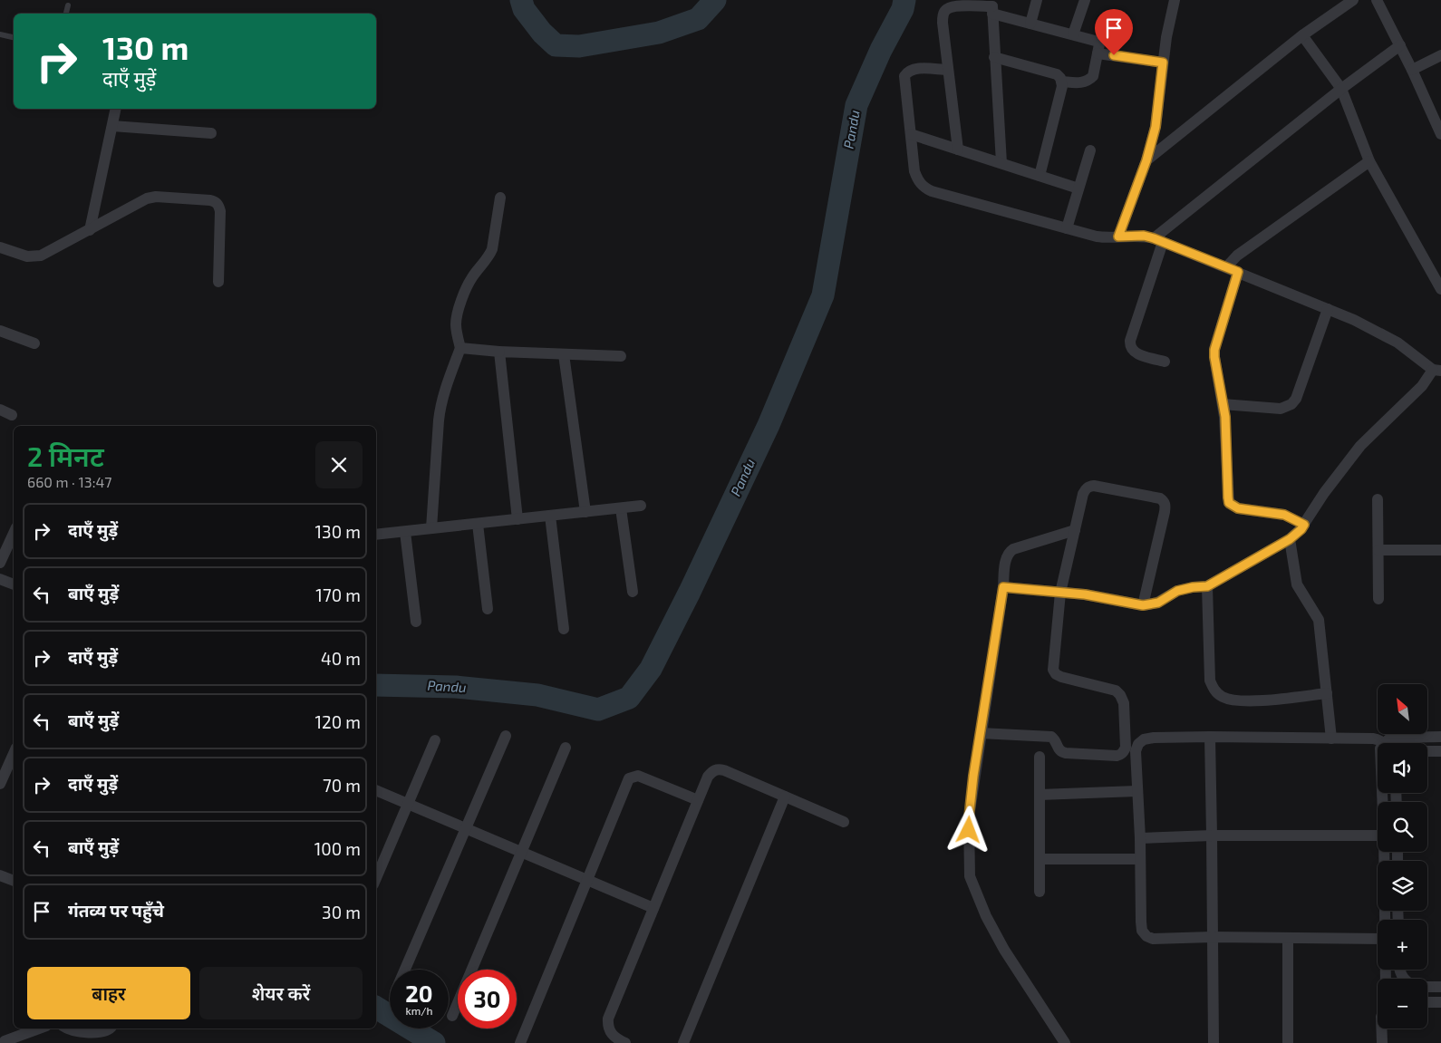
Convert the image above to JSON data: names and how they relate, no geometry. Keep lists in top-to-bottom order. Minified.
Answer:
{"water":["Pandu"],"north":"top left","page":{"turn":["130 m","दाएँ मुड़ें"],"heading":["2 मिनट","660 m · 13:47"],"list":[{"name":"दाएँ मुड़ें","value":"130 m"},{"name":"बाएँ मुड़ें","value":"170 m"},{"name":"दाएँ मुड़ें","value":"40 m"},{"name":"बाएँ मुड़ें","value":"120 m"},{"name":"दाएँ मुड़ें","value":"70 m"},{"name":"बाएँ मुड़ें","value":"100 m"},{"name":"गंतव्य पर पहुँचे","value":"30 m"}],"map_buttons":["+","−"],"buttons":["बाहर","शेयर करें"],"speed":"20 km/h","limit":"30"}}
